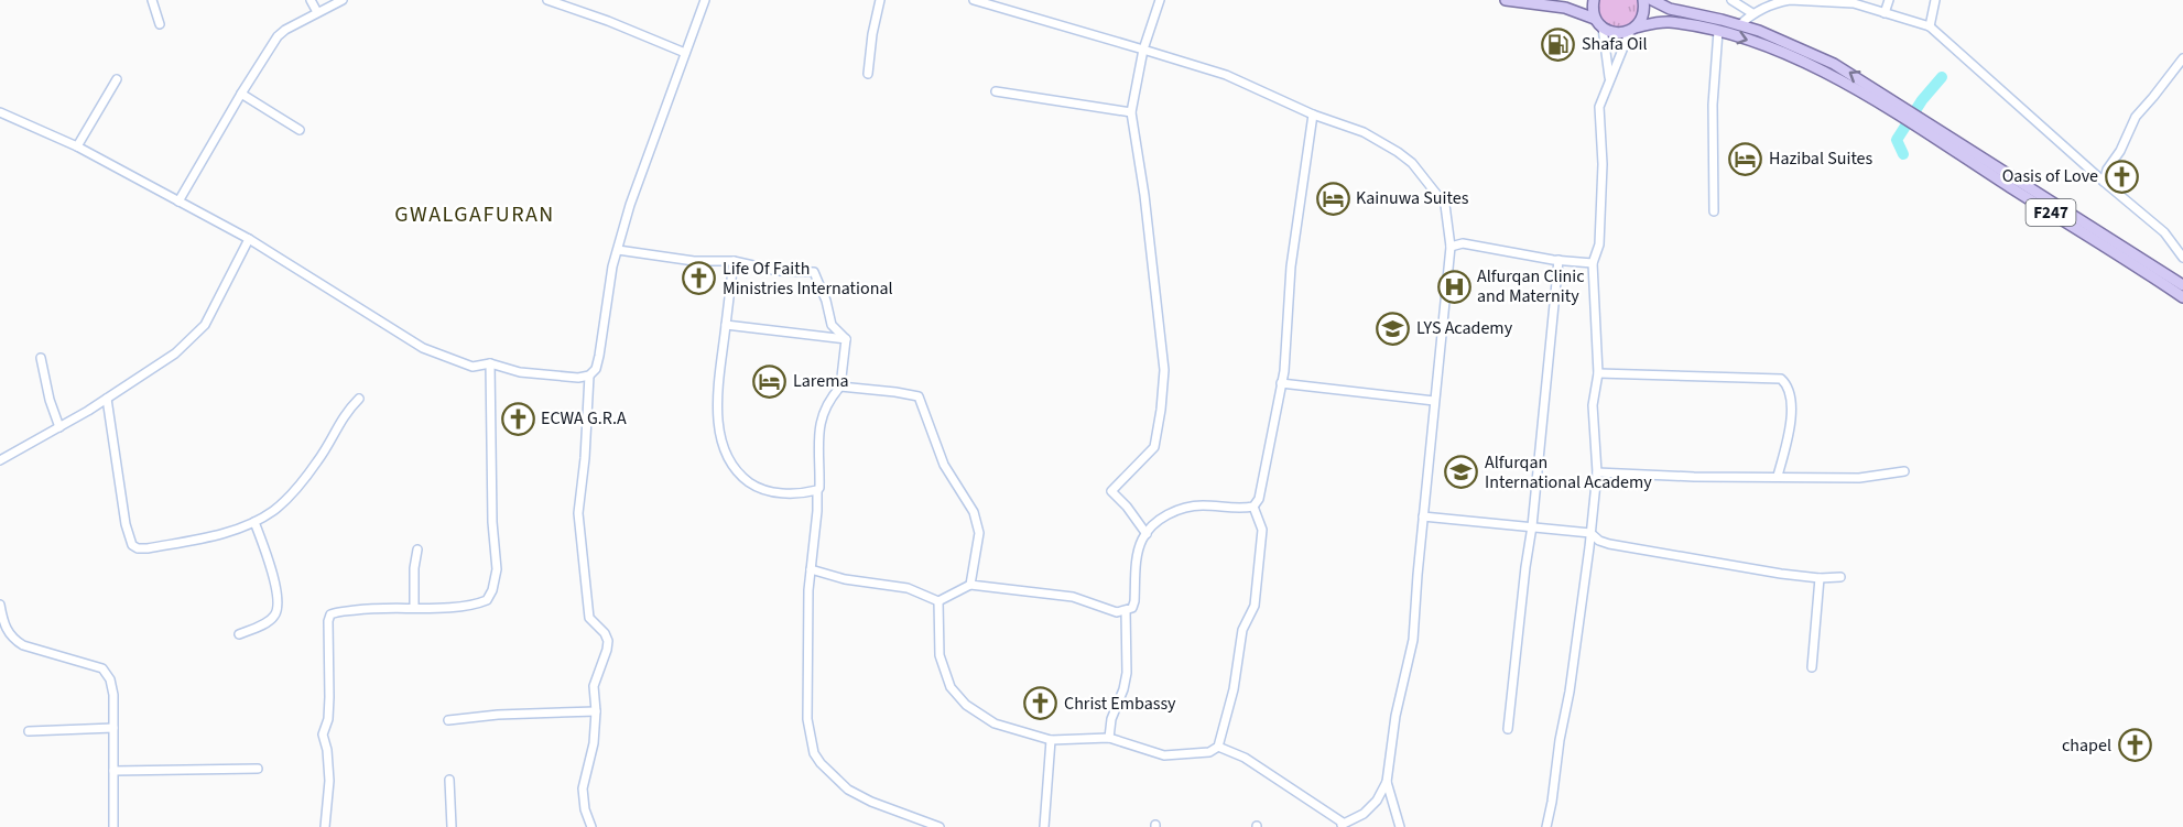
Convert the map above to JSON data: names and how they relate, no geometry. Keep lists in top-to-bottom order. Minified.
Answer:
{"streets":{"main road":["F247"]},"districts":["GWALGAFURAN"],"places":{"fuel station":["Shafa Oil"],"hotel":["Hazibal Suites","Kainuwa Suites","Larema"],"church":["Oasis of Love","Life Of Faith Ministries International","ECWA G.R.A","Christ Embassy","chapel"],"hospital":["Alfurqan Clinic and Maternity"],"school or university":["LYS Academy","Alfurqan International Academy"]}}
